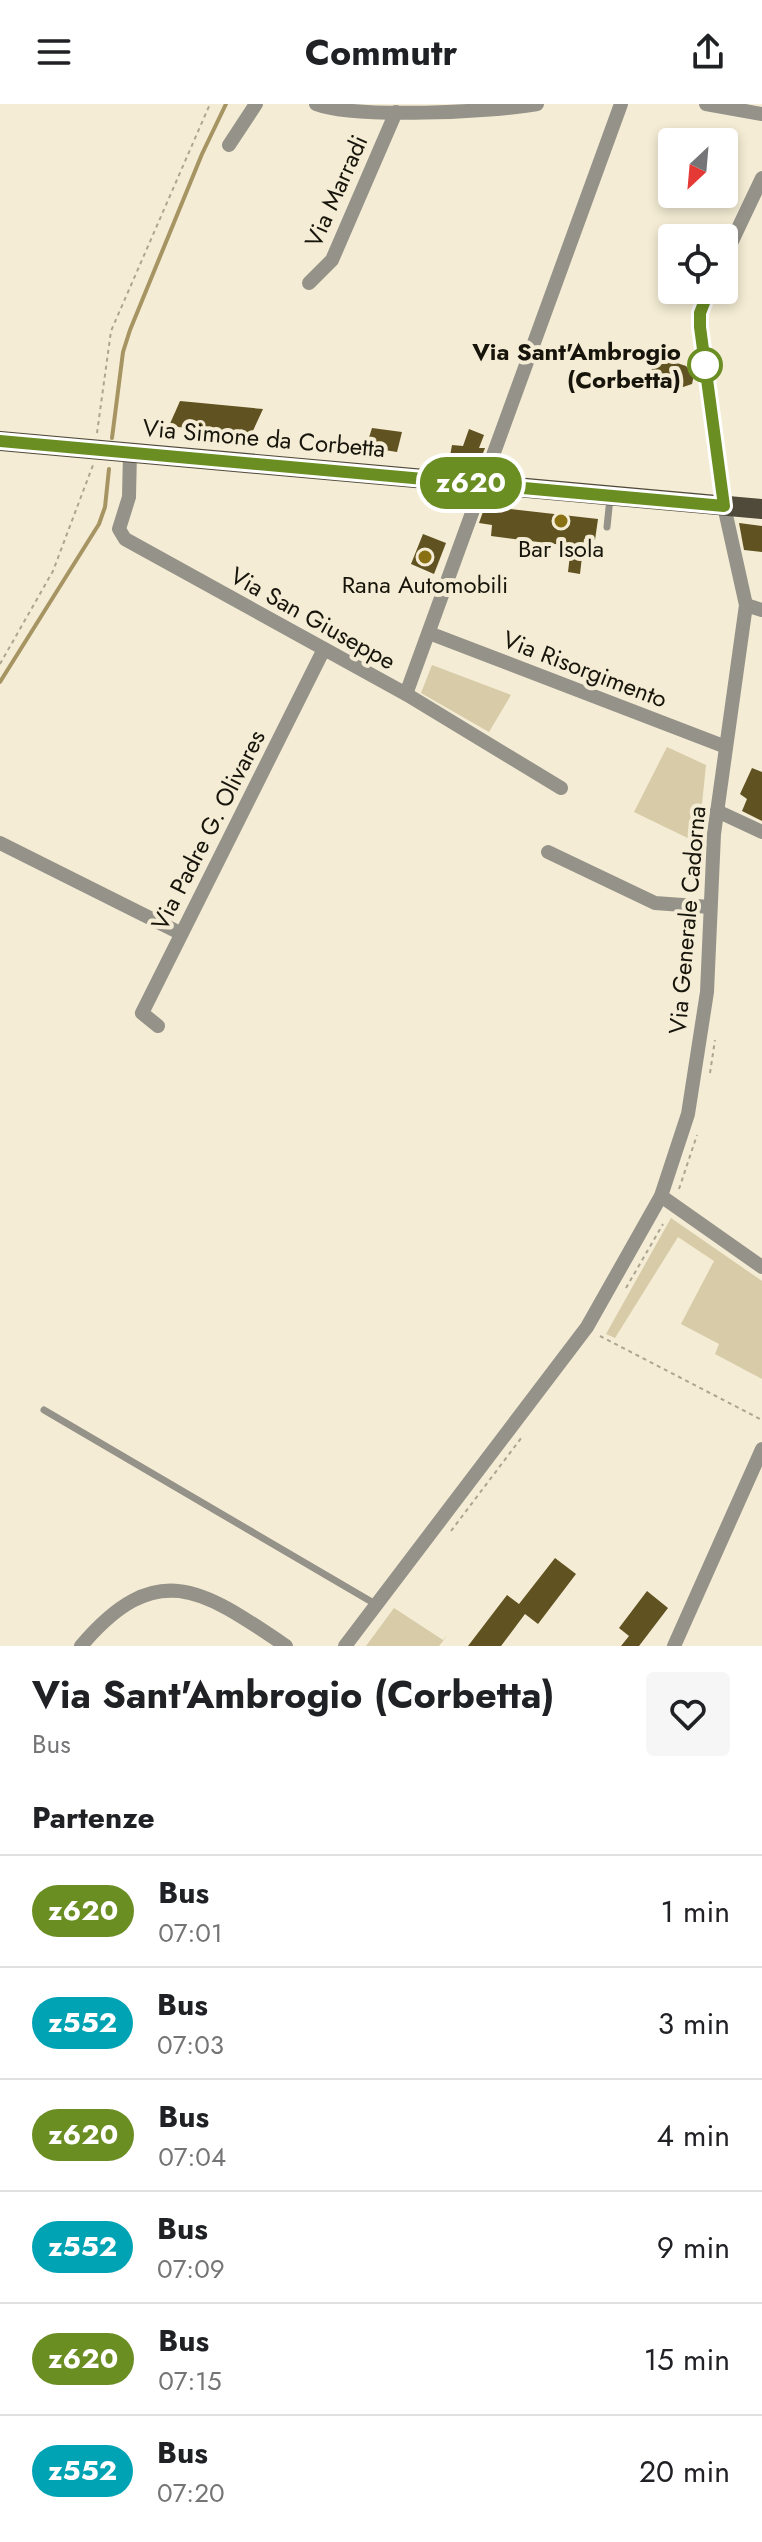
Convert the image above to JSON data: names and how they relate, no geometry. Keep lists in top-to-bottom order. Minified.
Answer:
{"streets":{"main road":["Via Simone da Corbetta"],"street":["Via Marradi","Via San Giuseppe","Via Risorgimento","Via Padre G. Olivares","Via Generale Cadorna"]},"crossings":[["Via Simone da Corbetta","Via San Giuseppe"],["Via Simone da Corbetta","Via Generale Cadorna"],["Via San Giuseppe","Via Risorgimento"],["Via San Giuseppe","Via Padre G. Olivares"],["Via Risorgimento","Via Generale Cadorna"]],"places":["Via Sant'Ambrogio (Corbetta)","Bar Isola","Rana Automobili"],"lines":["bus line z620"],"north":"bottom left","page":{"header":"Commutr","on_map":"z620","heading":[["Via Sant'Ambrogio (Corbetta)","Bus"],"Partenze"],"list":[{"mark":"z620","name":"Bus","note":"07:01","value":"1 min"},{"mark":"z552","name":"Bus","note":"07:03","value":"3 min"},{"mark":"z620","name":"Bus","note":"07:04","value":"4 min"},{"mark":"z552","name":"Bus","note":"07:09","value":"9 min"},{"mark":"z620","name":"Bus","note":"07:15","value":"15 min"},{"mark":"z552","name":"Bus","note":"07:20","value":"20 min"}]}}
